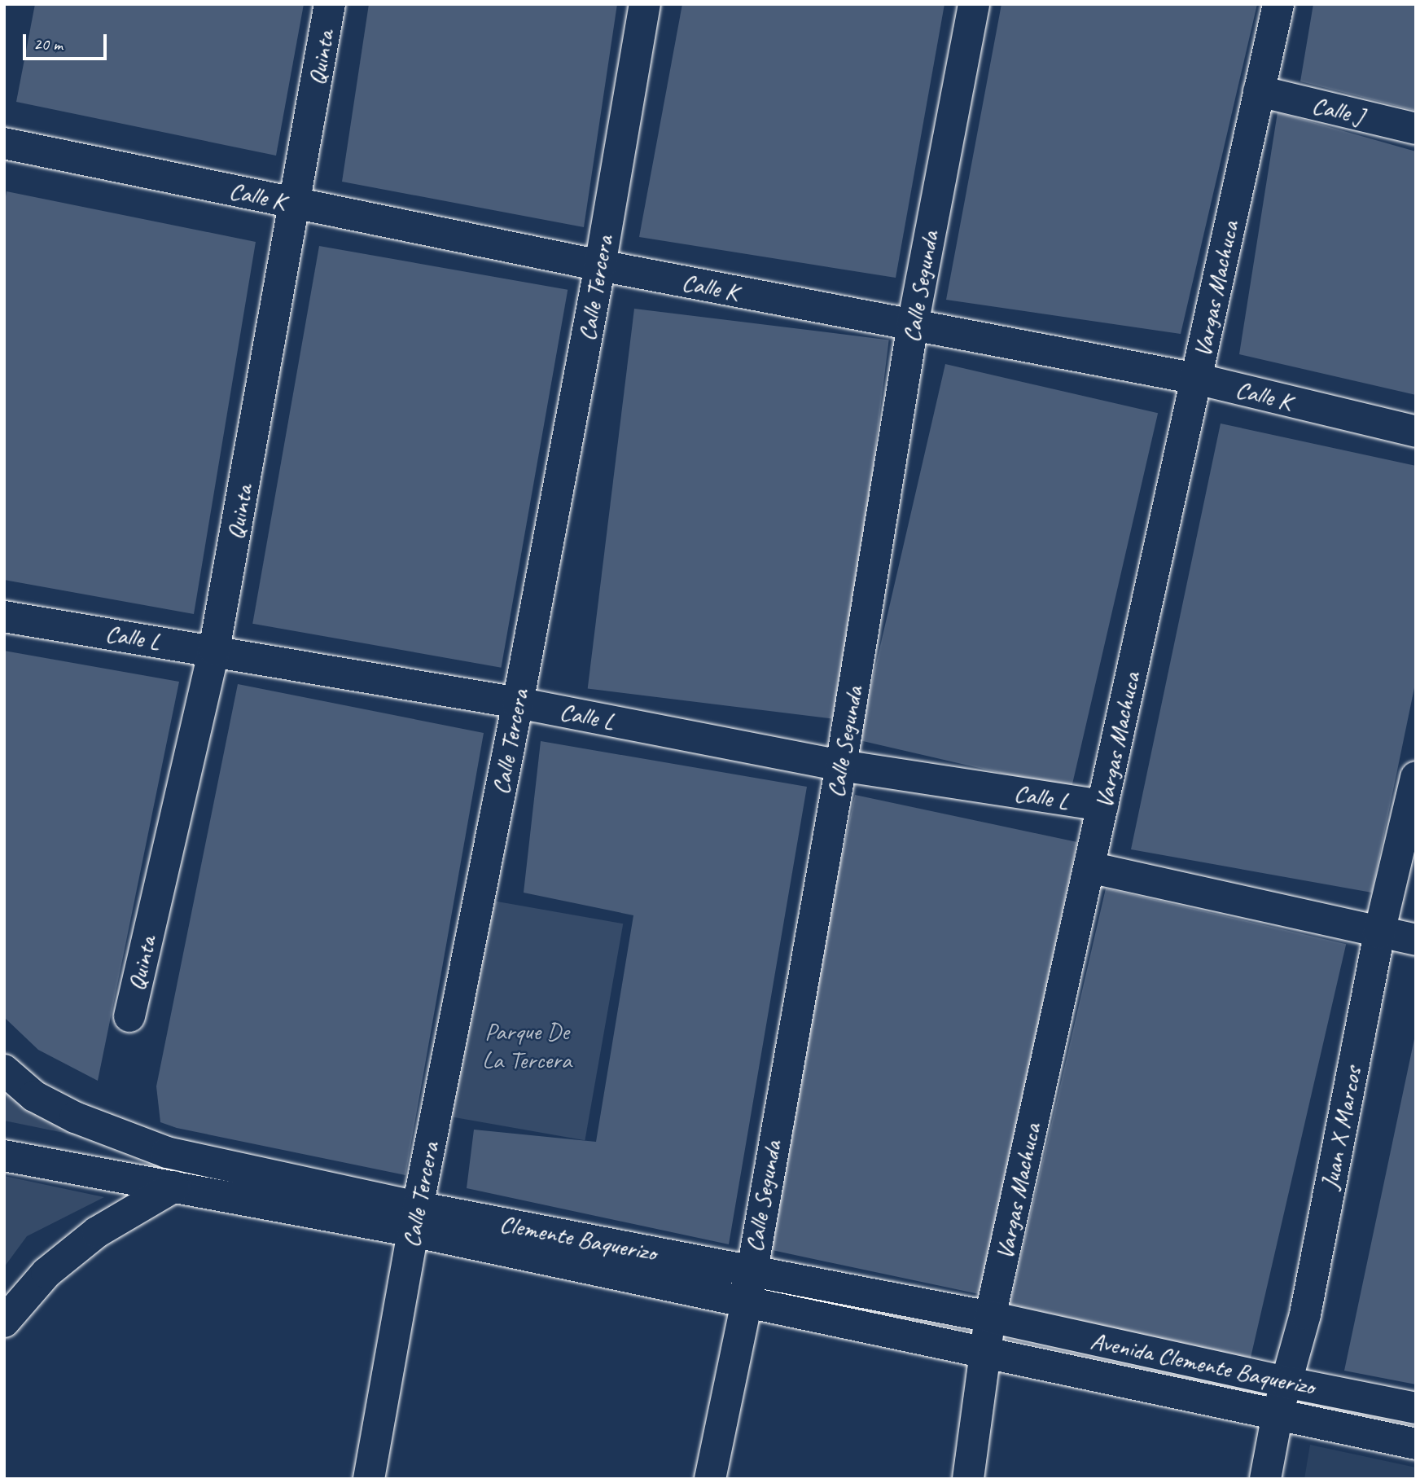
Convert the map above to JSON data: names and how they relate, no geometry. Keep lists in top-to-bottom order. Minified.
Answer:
{"streets":{"main road":["Quinta","Calle J","Calle K","Calle Segunda","Calle Tercera","Vargas Machuca","Calle L","Juan X Marcos","Clemente Baquerizo","Avenida Clemente Baquerizo"]},"crossings":[["Quinta","Calle K"],["Quinta","Calle L"],["Calle J","Vargas Machuca"],["Calle K","Calle Segunda"],["Calle K","Calle Tercera"],["Calle K","Vargas Machuca"],["Calle Segunda","Calle L"],["Calle Segunda","Clemente Baquerizo"],["Calle Tercera","Calle L"],["Calle Tercera","Clemente Baquerizo"],["Vargas Machuca","Calle L"],["Vargas Machuca","Clemente Baquerizo"],["Vargas Machuca","Avenida Clemente Baquerizo"],["Juan X Marcos","Avenida Clemente Baquerizo"],["Clemente Baquerizo","Avenida Clemente Baquerizo"]],"parks":["Parque De La Tercera"],"scale_bar":"20 m"}
